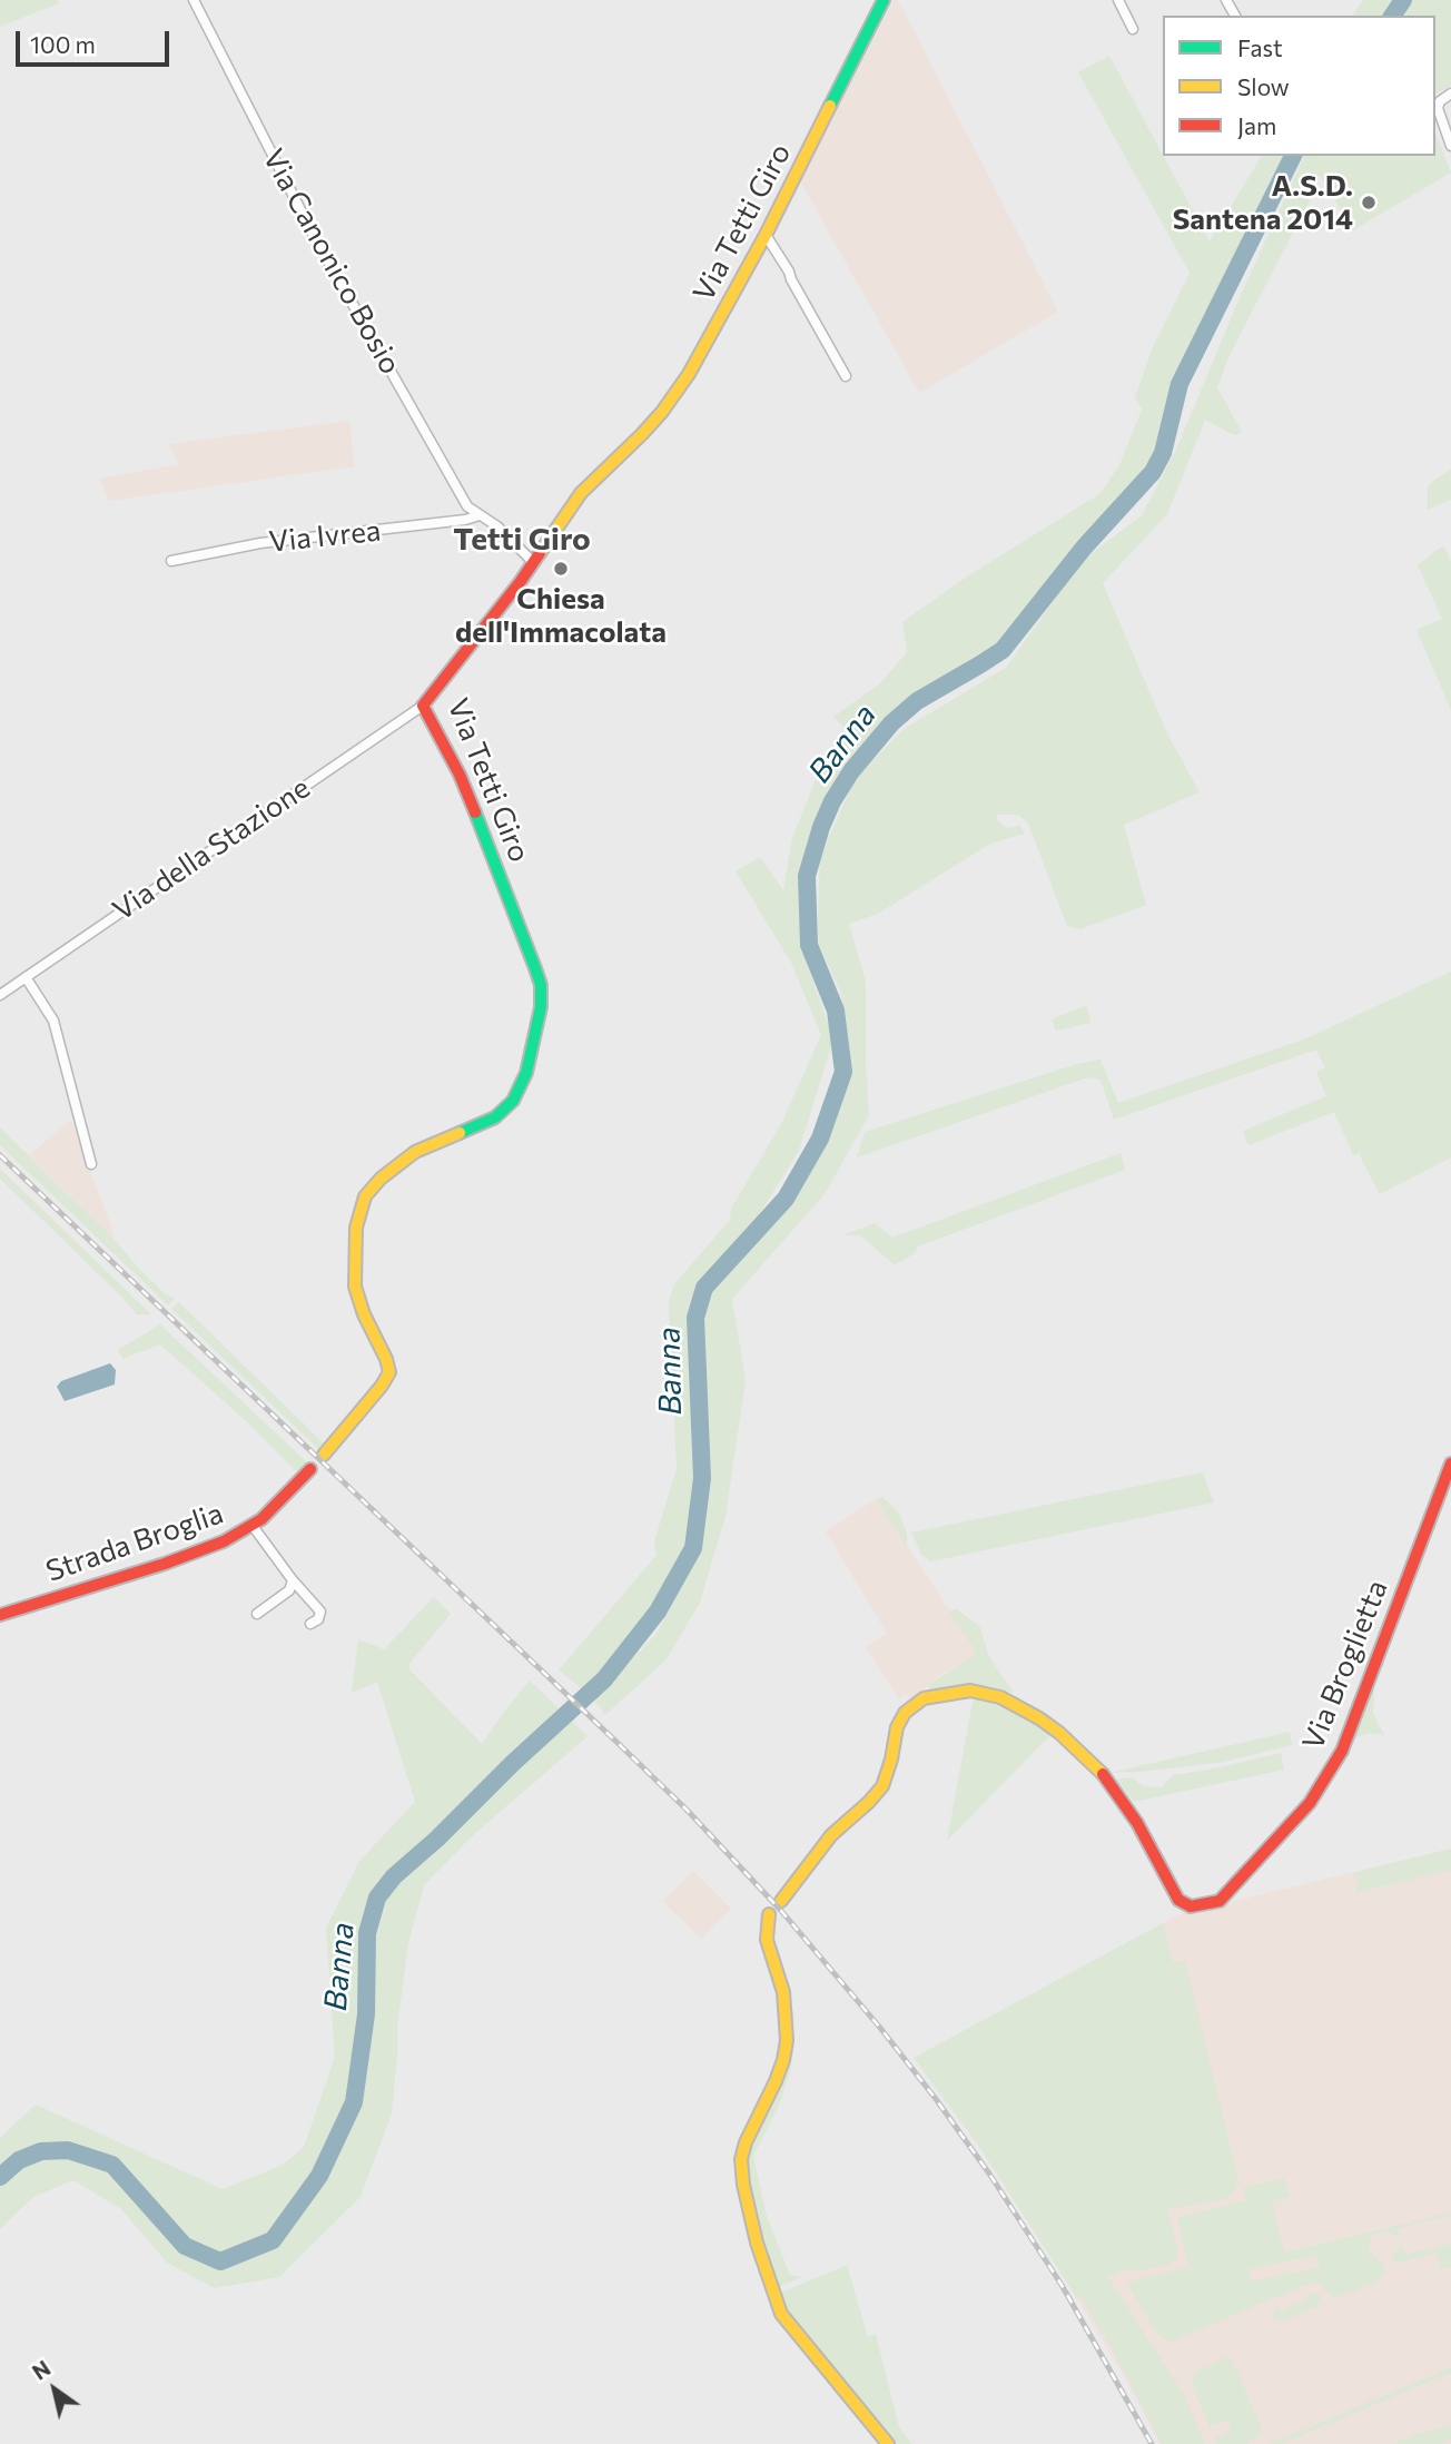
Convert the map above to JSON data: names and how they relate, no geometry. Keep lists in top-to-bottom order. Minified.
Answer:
{"streets":{"street":["Via Tetti Giro","Via Canonico Bosio","Via Ivrea","Via della Stazione","Strada Broglia","Via Broglietta"]},"crossings":[["Via Tetti Giro","Via Canonico Bosio"],["Via Tetti Giro","Via della Stazione"],["Via Canonico Bosio","Via Ivrea"]],"districts":["Tetti Giro"],"water":["Banna"],"places":["A.S.D. Santena 2014","Chiesa dell'Immacolata"],"legend":["Fast","Slow","Jam"],"scale_bar":"100 m","north":"top left"}
